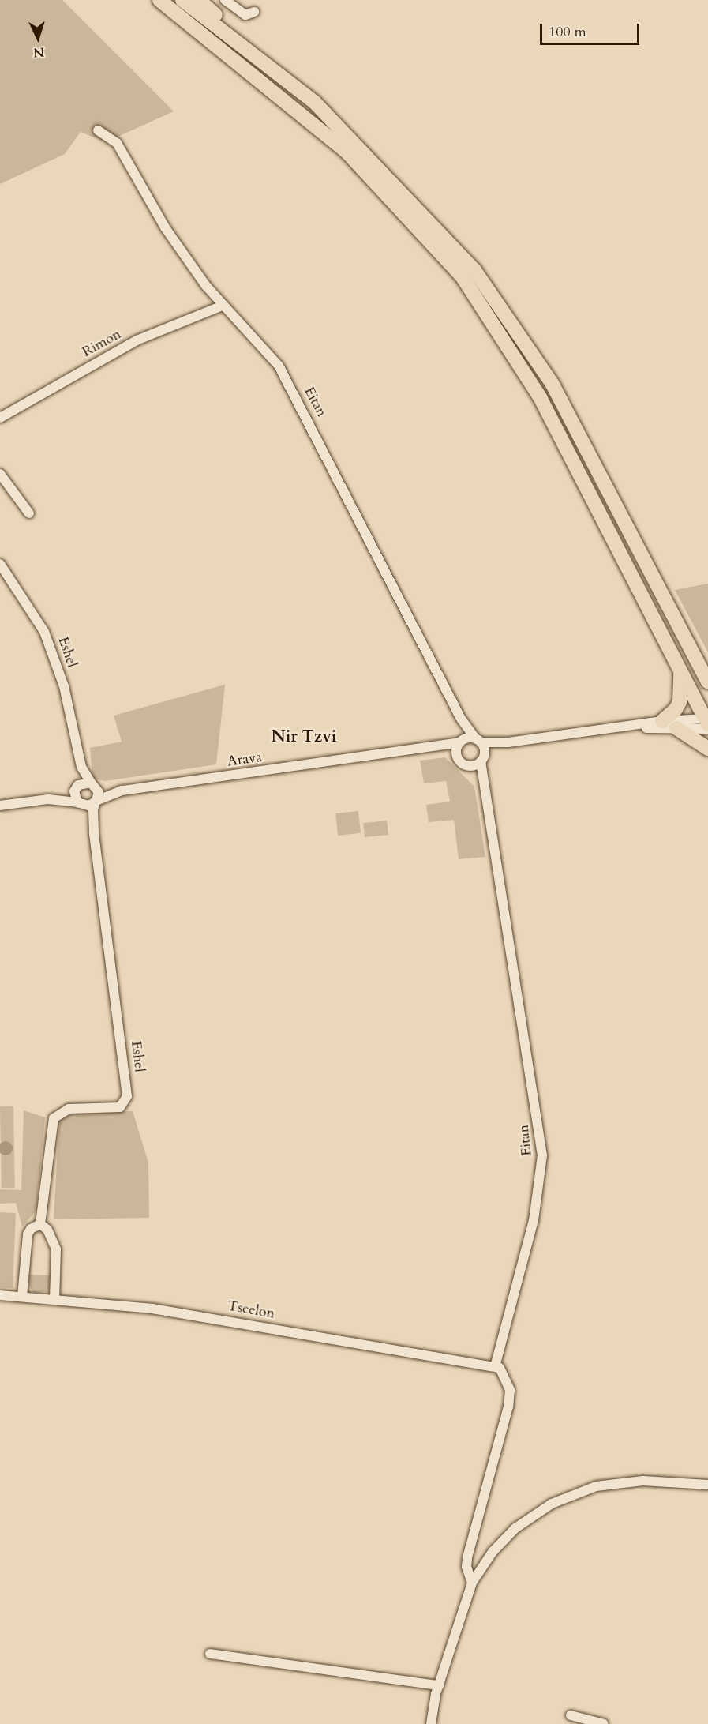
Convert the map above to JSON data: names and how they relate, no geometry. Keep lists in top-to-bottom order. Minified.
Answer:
{"streets":{"street":["Rimon","Eitan","Eshel","Arava","Tseelon"]},"crossings":[["Rimon","Eitan"],["Eitan","Arava"],["Eitan","Tseelon"],["Eshel","Arava"]],"districts":["Nir Tzvi"],"scale_bar":"100 m","north":"bottom"}
